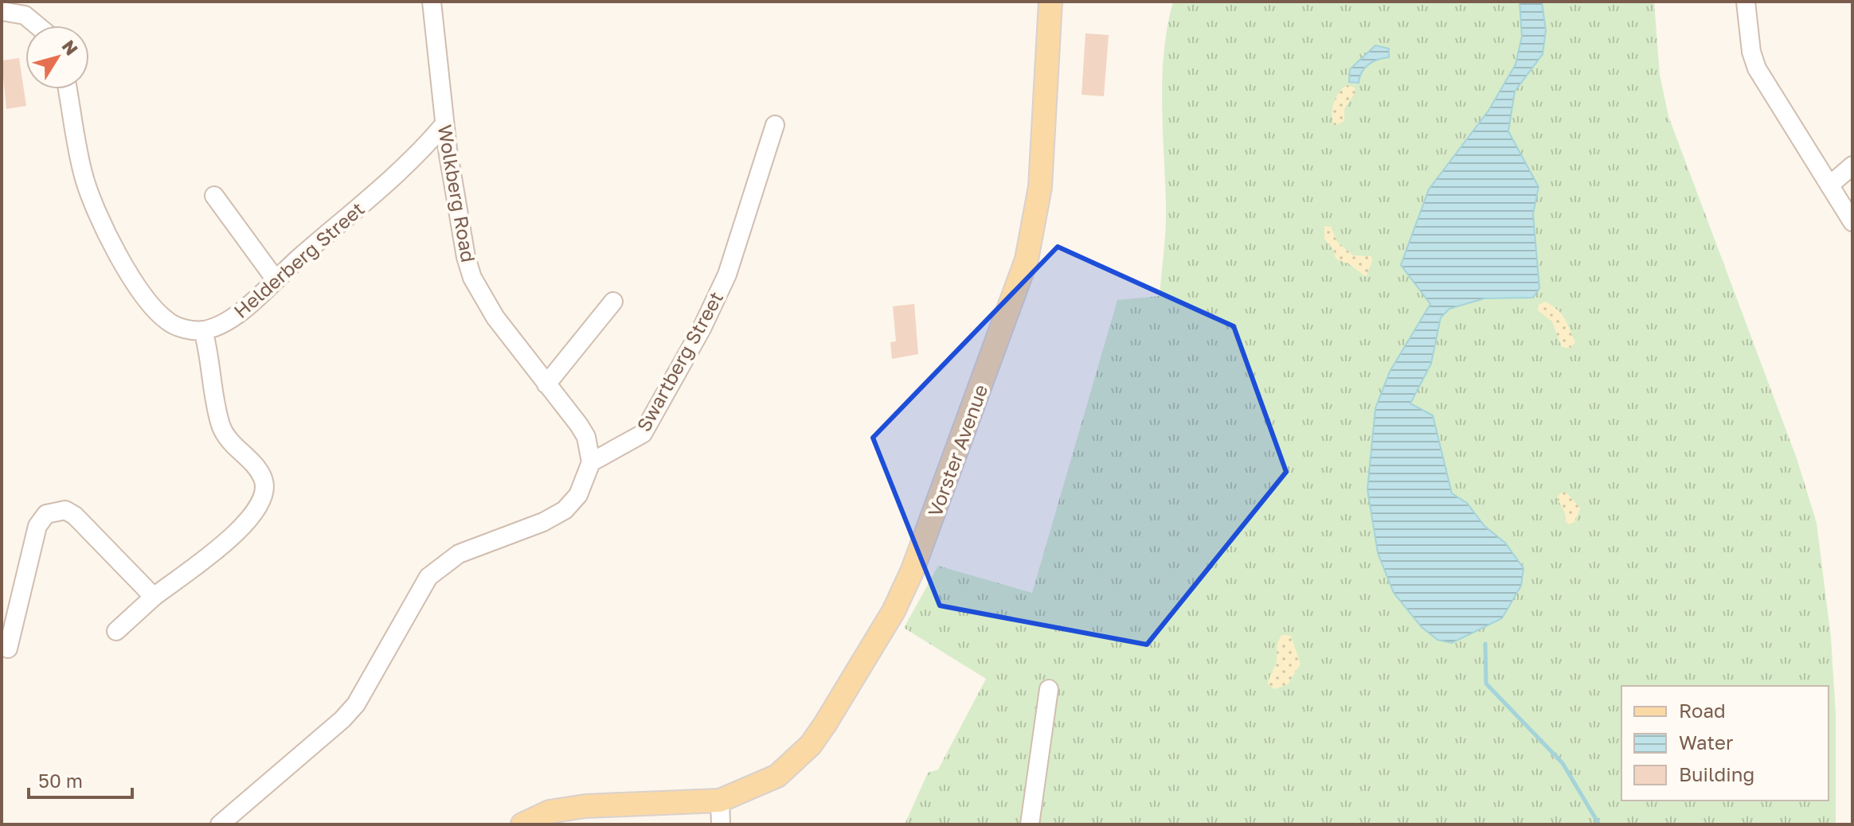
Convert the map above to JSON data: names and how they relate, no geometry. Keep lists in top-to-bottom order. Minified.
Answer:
{"streets":{"main road":["Vorster Avenue"],"street":["Wolkberg Road","Helderberg Street","Swartberg Street"]},"crossings":[["Wolkberg Road","Helderberg Street"],["Wolkberg Road","Swartberg Street"]],"legend":["Road","Water","Building"],"scale_bar":"50 m","north":"top right"}
